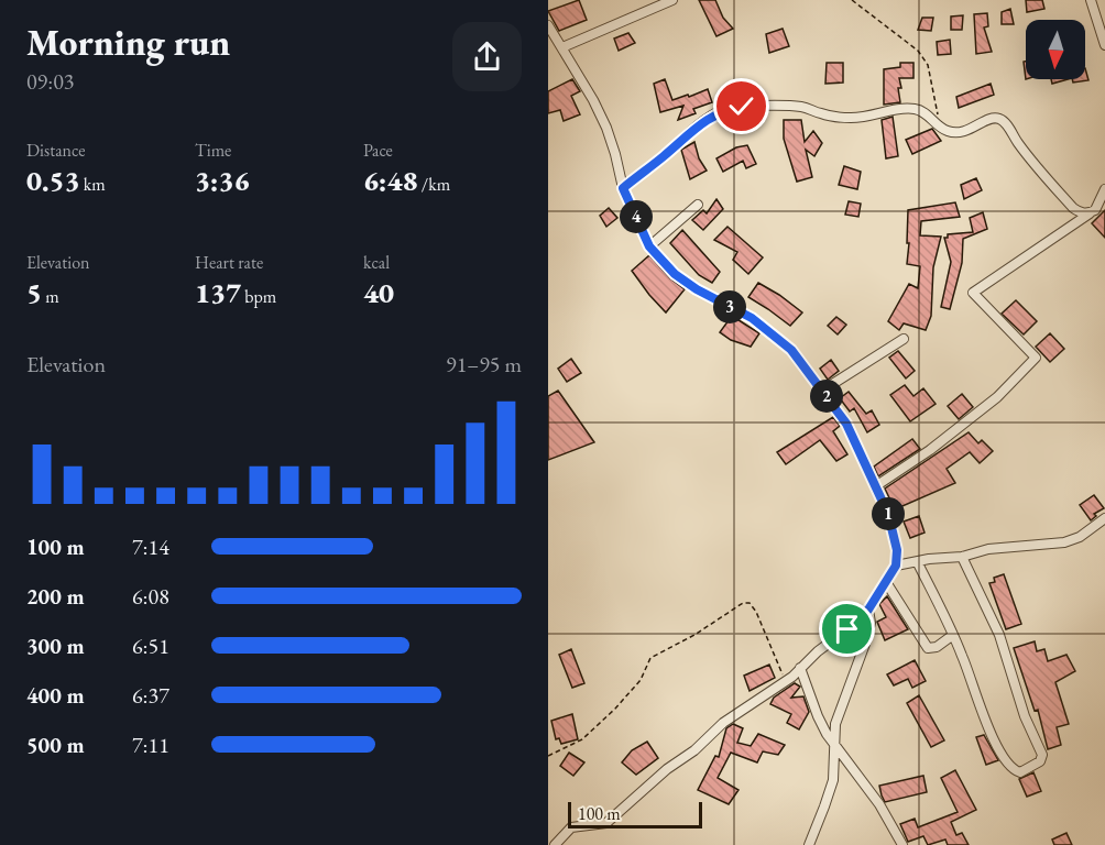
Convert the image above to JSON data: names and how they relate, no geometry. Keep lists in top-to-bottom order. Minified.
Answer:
{"scale_bar":"100 m","north":"bottom","page":{"heading":["Morning run","09:03"],"stats":[["Distance","0.53 km"],["Time","3:36"],["Pace","6:48 /km"],["Elevation","5 m"],["Heart rate","137 bpm"],["kcal","40"]],"pins":["4","3","2","1"],"chart":["Elevation","91–95 m"],"list":[{"name":"100 m","note":"7:14"},{"name":"200 m","note":"6:08"},{"name":"300 m","note":"6:51"},{"name":"400 m","note":"6:37"},{"name":"500 m","note":"7:11"}],"scale":"100 m"}}
